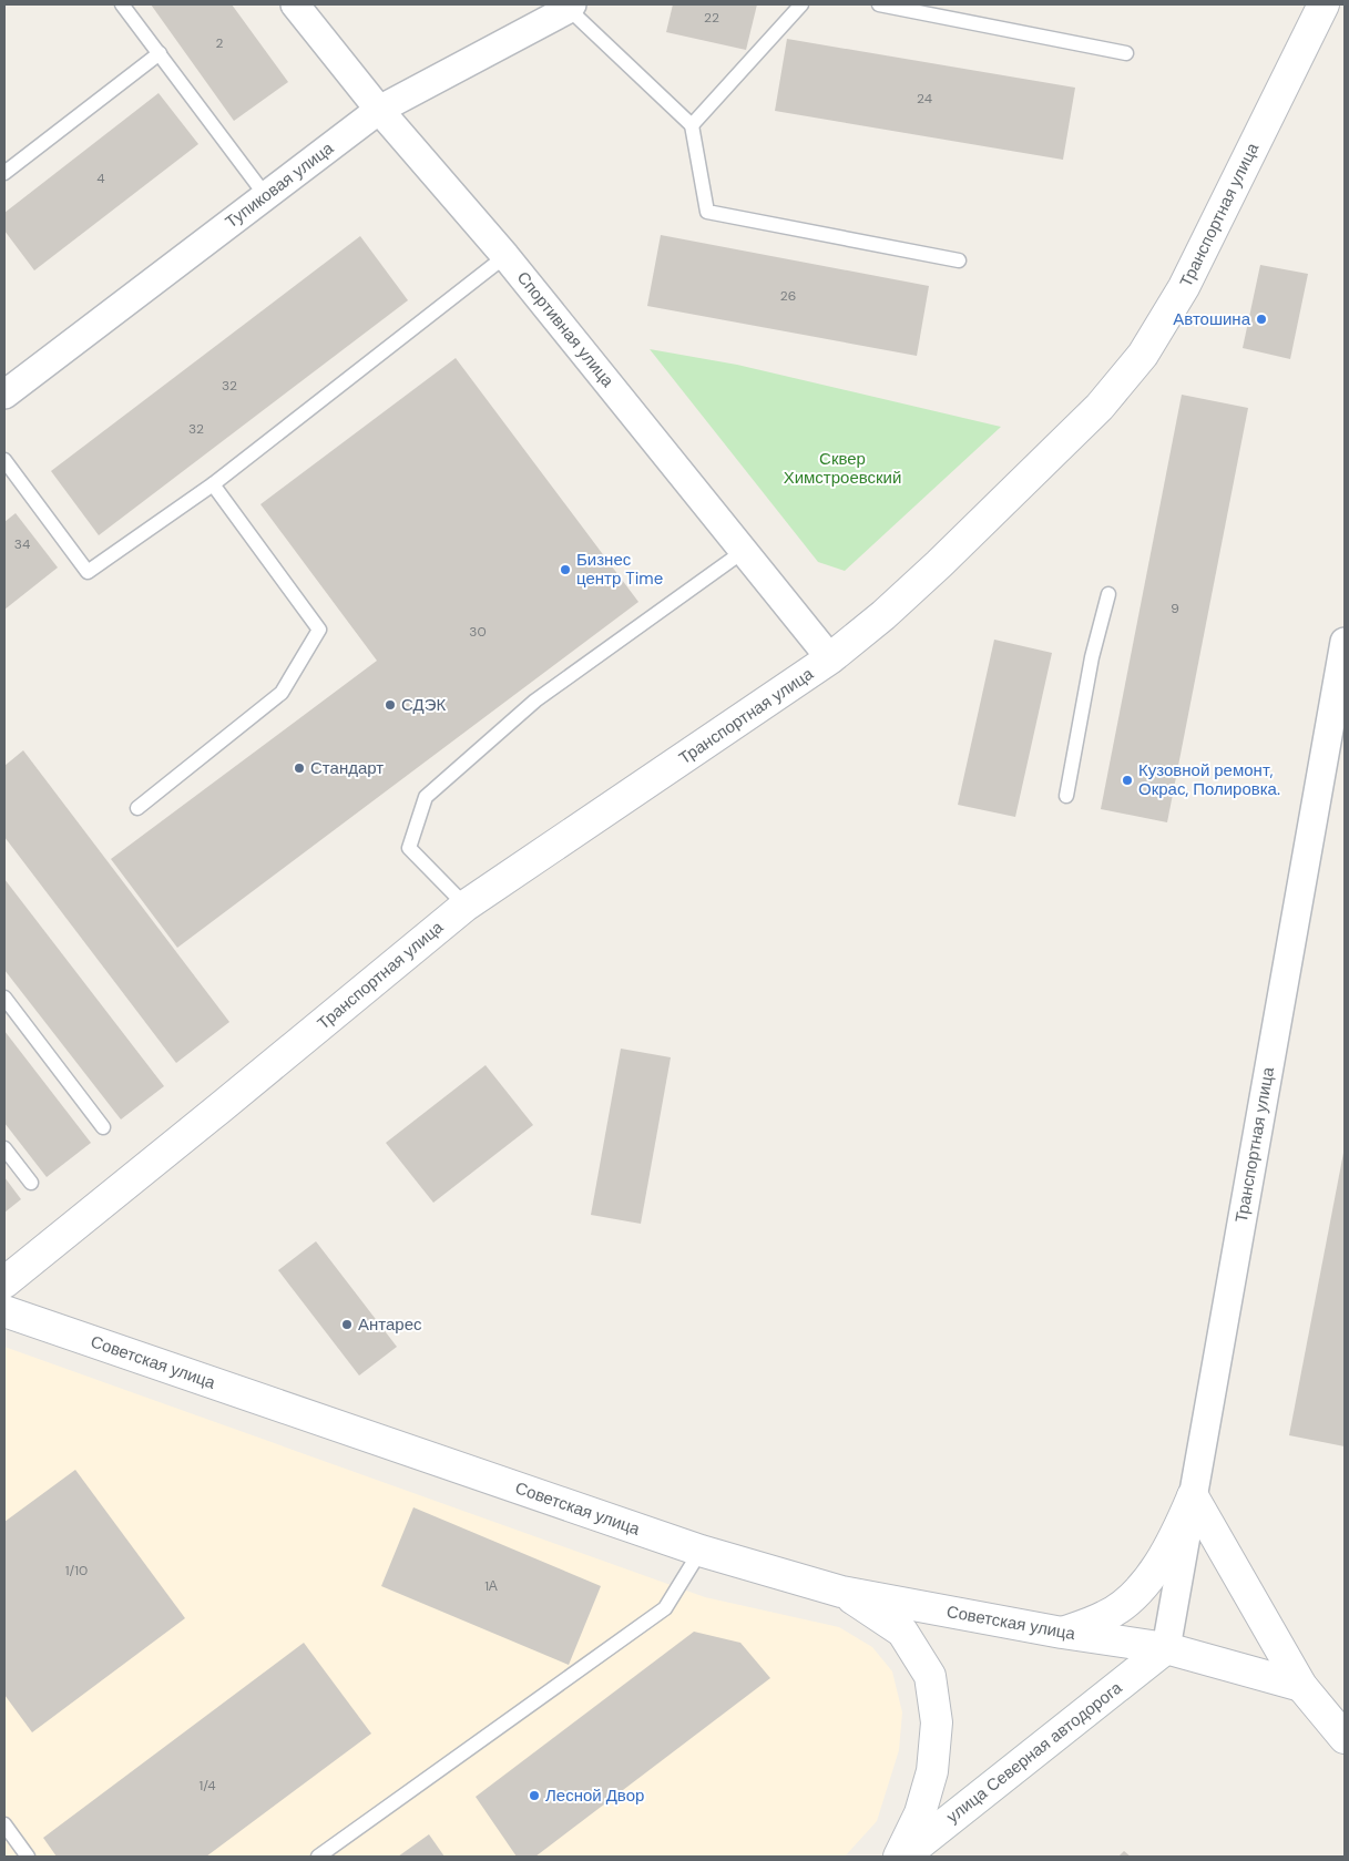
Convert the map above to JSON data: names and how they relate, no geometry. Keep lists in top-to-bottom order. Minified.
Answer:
{"streets":{"street":["Тупиковая улица","Транспортная улица","Спортивная улица","Советская улица","улица Северная автодорога"]},"crossings":[["Тупиковая улица","Спортивная улица"],["Транспортная улица","Спортивная улица"],["Транспортная улица","Советская улица"],["Транспортная улица","улица Северная автодорога"],["Советская улица","улица Северная автодорога"]],"parks":["Сквер Химстроевский"],"places":["Автошина","Бизнес центр Time","СДЭК","Стандарт","Кузовной ремонт, Окрас, Полировка.","Антарес","Лесной Двор"],"house_numbers":["22","2","24","4","26","32","32","34","9","30","1/10","1А","1/4"]}
